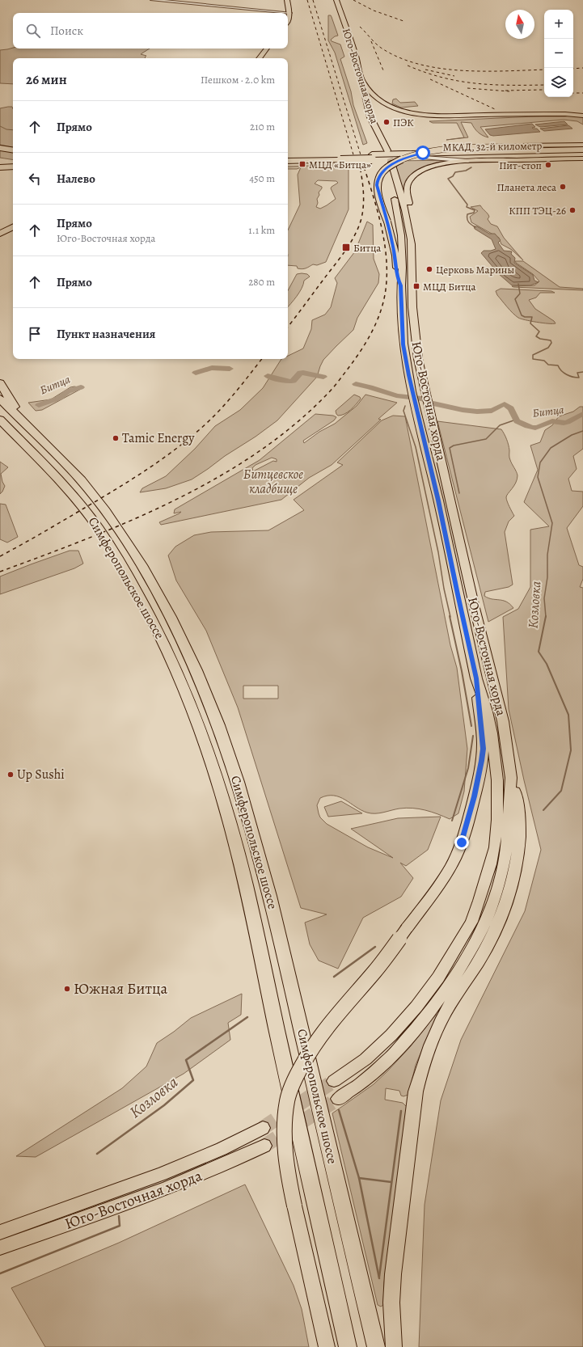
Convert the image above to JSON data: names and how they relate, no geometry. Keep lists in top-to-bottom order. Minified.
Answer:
{"streets":{"highway":["МКАД, 32-й километр","Симферопольское шоссе"],"main road":["Юго-Восточная хорда"]},"water":["Битца","Козловка"],"parks":["Битцевское кладбище"],"places":{"other":["ПЭК","Пит-стоп","Планета леса","КПП ТЭЦ-26","Церковь Марины","Tamic Energy","Up Sushi","Южная Битца"],"transit":["МЦД «Битца»","Битца","МЦД Битца"]},"north":"top","page":{"map_buttons":["+","−"],"search":"Поиск","heading":["26 мин","Пешком · 2.0 km"],"list":[["Прямо","210 m"],["Налево","450 m"],["Прямо","Юго-Восточная хорда","1.1 km"],["Прямо","280 m"],"Пункт назначения"]}}
